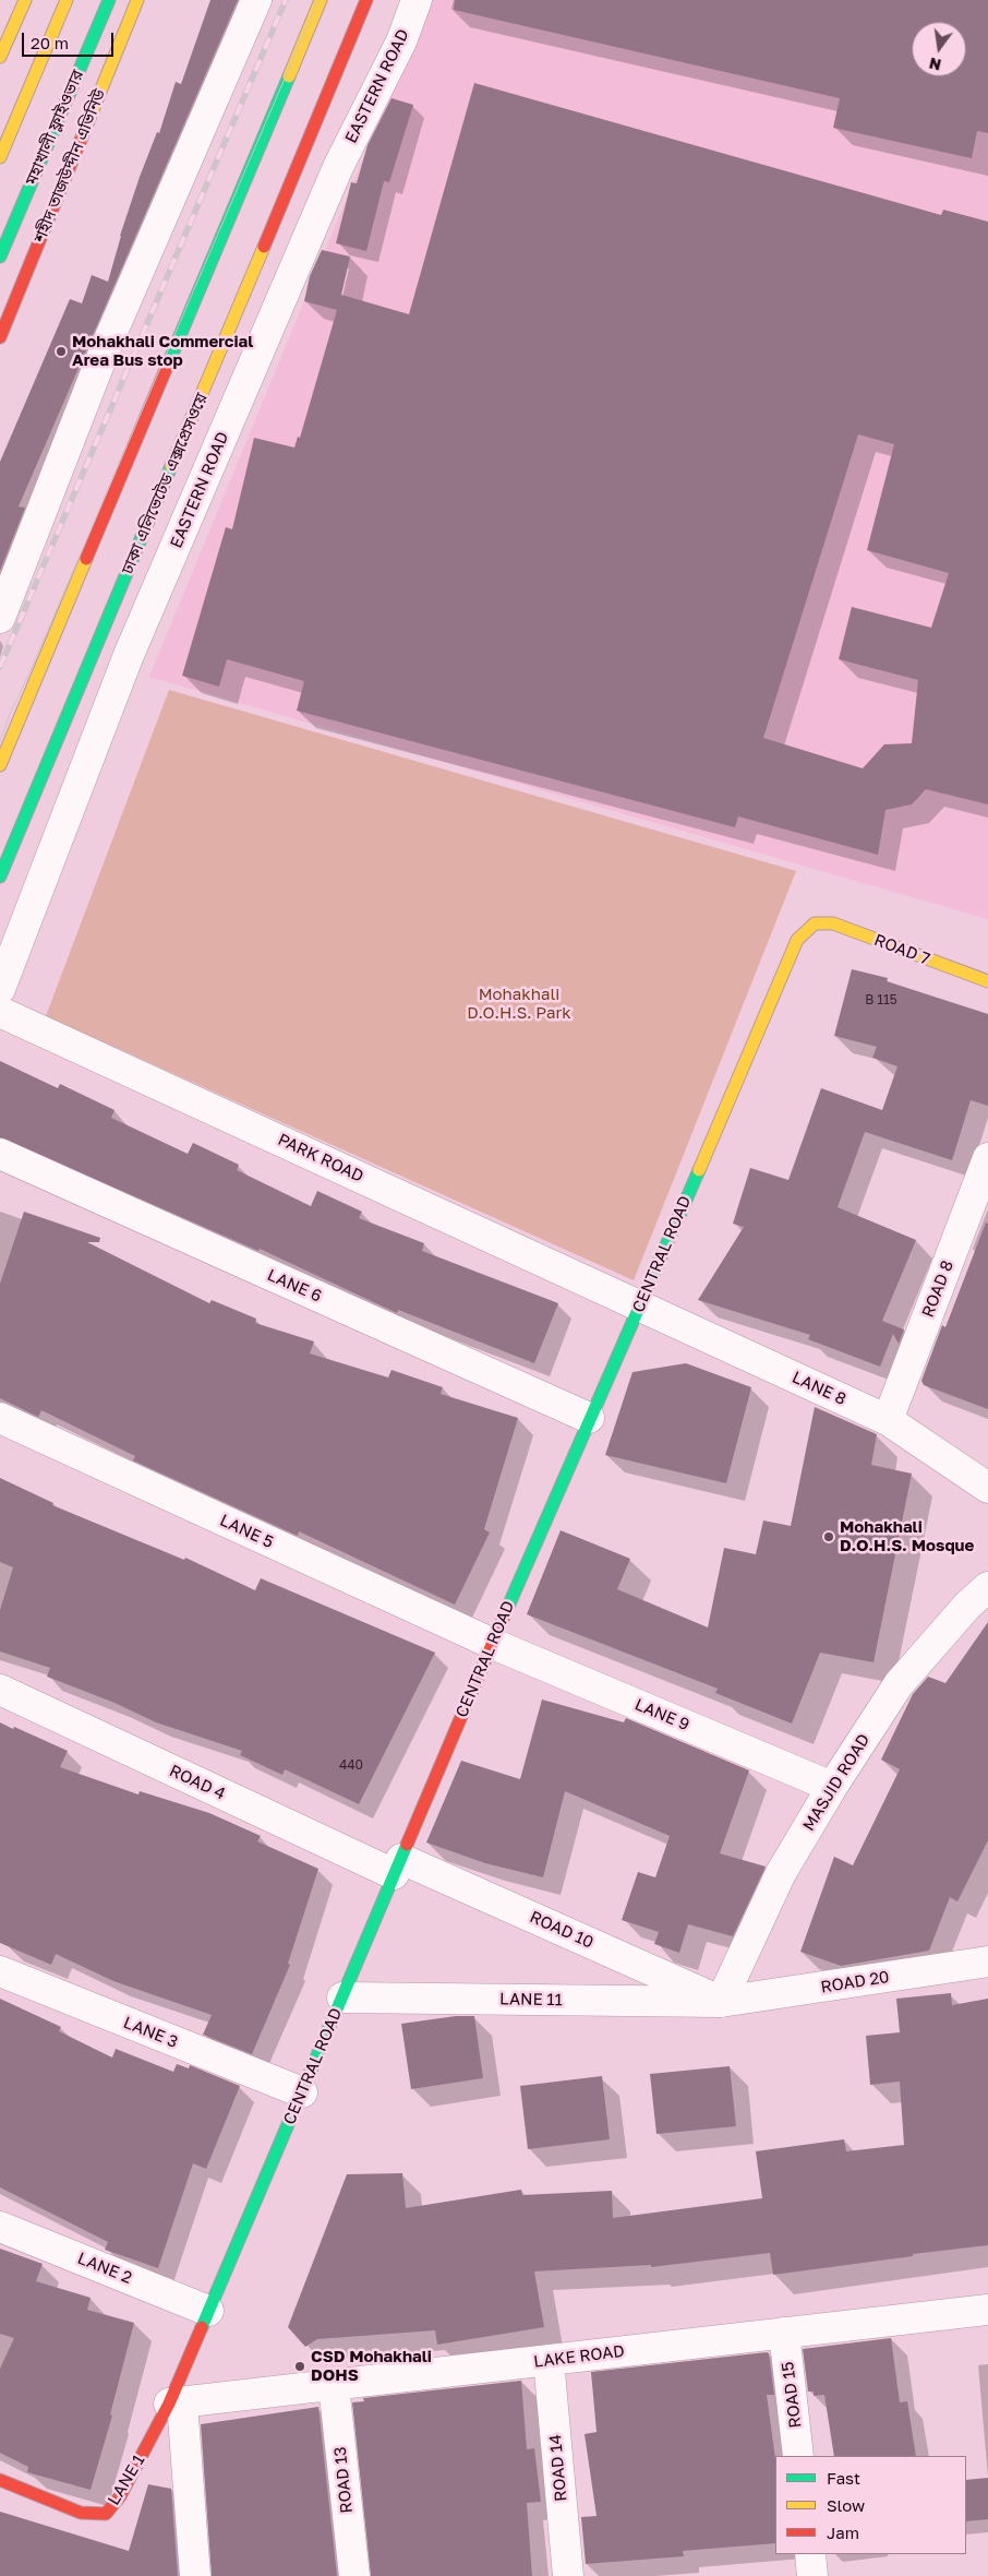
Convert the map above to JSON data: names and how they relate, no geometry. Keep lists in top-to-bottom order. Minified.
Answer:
{"streets":{"main road":["মহাখালী ফ্লাইওভার","শহীদ তাজউদ্দীন এভিনিউ","ঢাকা এলিভেটেড এক্সপ্রেসওয়ে","ROAD 7","CENTRAL ROAD","LANE 1"],"street":["EASTERN ROAD","PARK ROAD","LANE 6","ROAD 8","LANE 8","LANE 5","LANE 9","ROAD 4","MASJID ROAD","ROAD 10","ROAD 20","LANE 11","LANE 3","LANE 2","LAKE ROAD","ROAD 15","ROAD 14","ROAD 13"]},"crossings":[["ROAD 7","CENTRAL ROAD"],["PARK ROAD","CENTRAL ROAD"],["PARK ROAD","LANE 8"],["CENTRAL ROAD","LANE 6"],["CENTRAL ROAD","LANE 8"],["CENTRAL ROAD","LANE 5"],["CENTRAL ROAD","LANE 9"],["CENTRAL ROAD","ROAD 4"],["CENTRAL ROAD","ROAD 10"],["CENTRAL ROAD","LANE 11"],["CENTRAL ROAD","LANE 3"],["CENTRAL ROAD","LANE 2"],["CENTRAL ROAD","LAKE ROAD"],["CENTRAL ROAD","LANE 1"],["ROAD 8","LANE 8"],["LANE 5","LANE 9"],["LANE 9","MASJID ROAD"],["ROAD 4","ROAD 10"],["MASJID ROAD","ROAD 10"],["MASJID ROAD","ROAD 20"],["MASJID ROAD","LANE 11"],["ROAD 10","ROAD 20"],["ROAD 10","LANE 11"],["ROAD 20","LANE 11"],["LAKE ROAD","ROAD 15"],["LAKE ROAD","ROAD 14"],["LAKE ROAD","LANE 1"],["LAKE ROAD","ROAD 13"]],"parks":["Mohakhali D.O.H.S. Park"],"places":["Mohakhali Commercial Area Bus stop","Mohakhali D.O.H.S. Mosque","CSD Mohakhali DOHS"],"house_numbers":["B 115","440"],"legend":["Fast","Slow","Jam"],"scale_bar":"20 m","north":"bottom"}
